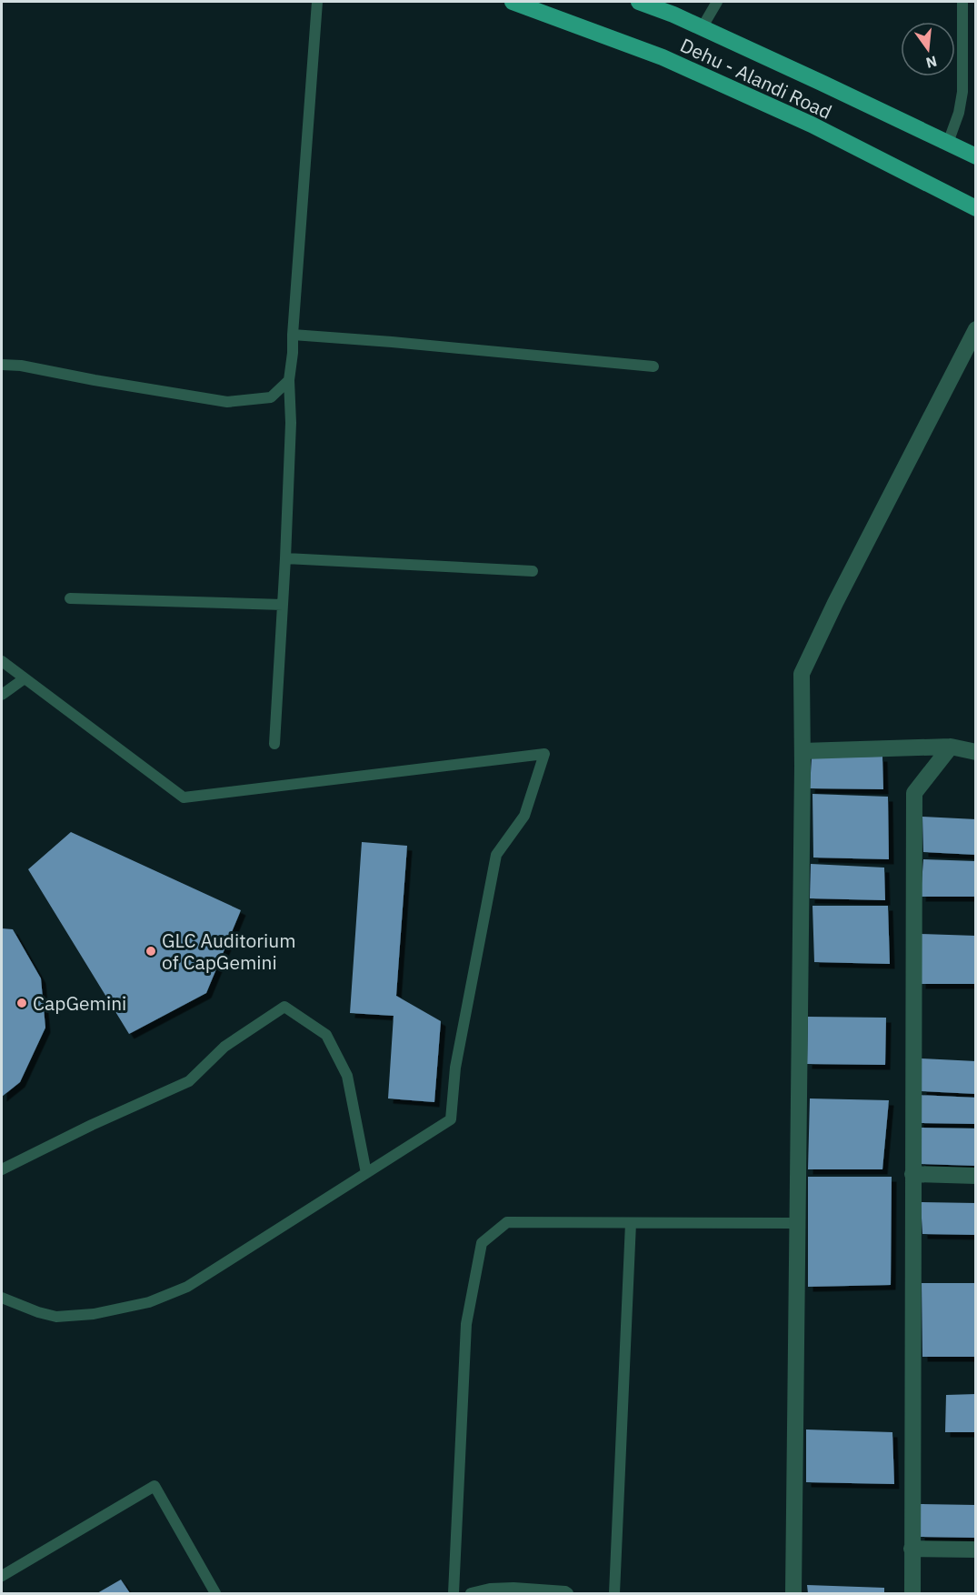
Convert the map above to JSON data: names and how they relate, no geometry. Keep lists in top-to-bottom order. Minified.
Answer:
{"streets":{"main road":["Dehu - Alandi Road"]},"places":["GLC Auditorium of CapGemini","CapGemini"],"north":"bottom"}
